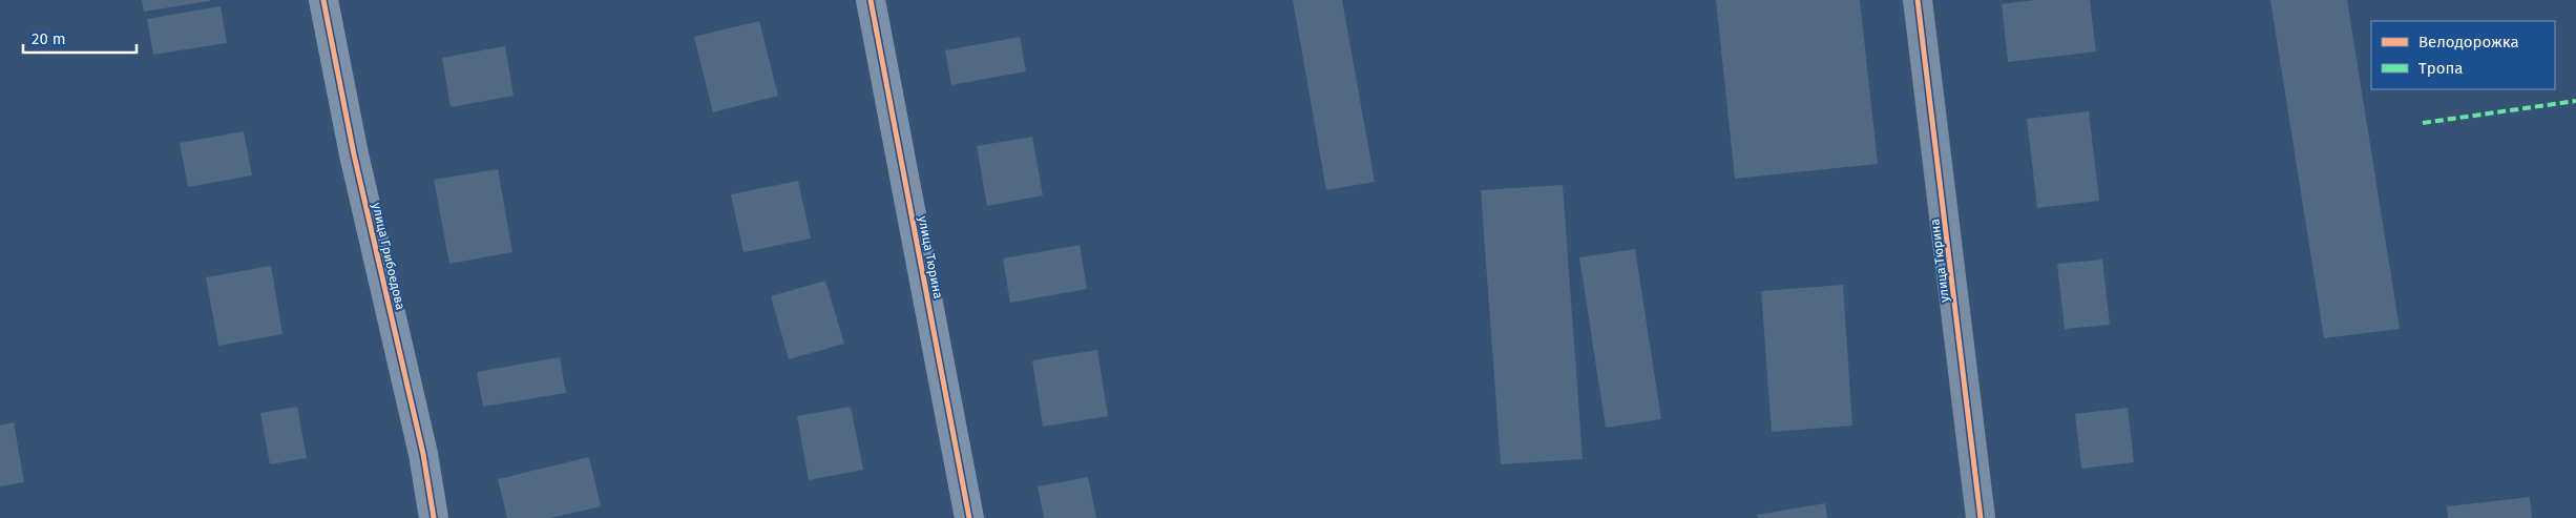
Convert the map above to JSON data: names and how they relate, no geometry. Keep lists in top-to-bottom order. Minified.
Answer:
{"streets":{"street":["улица Грибоедова","улица Тюрина"]},"legend":["Велодорожка","Тропа"],"scale_bar":"20 m"}
